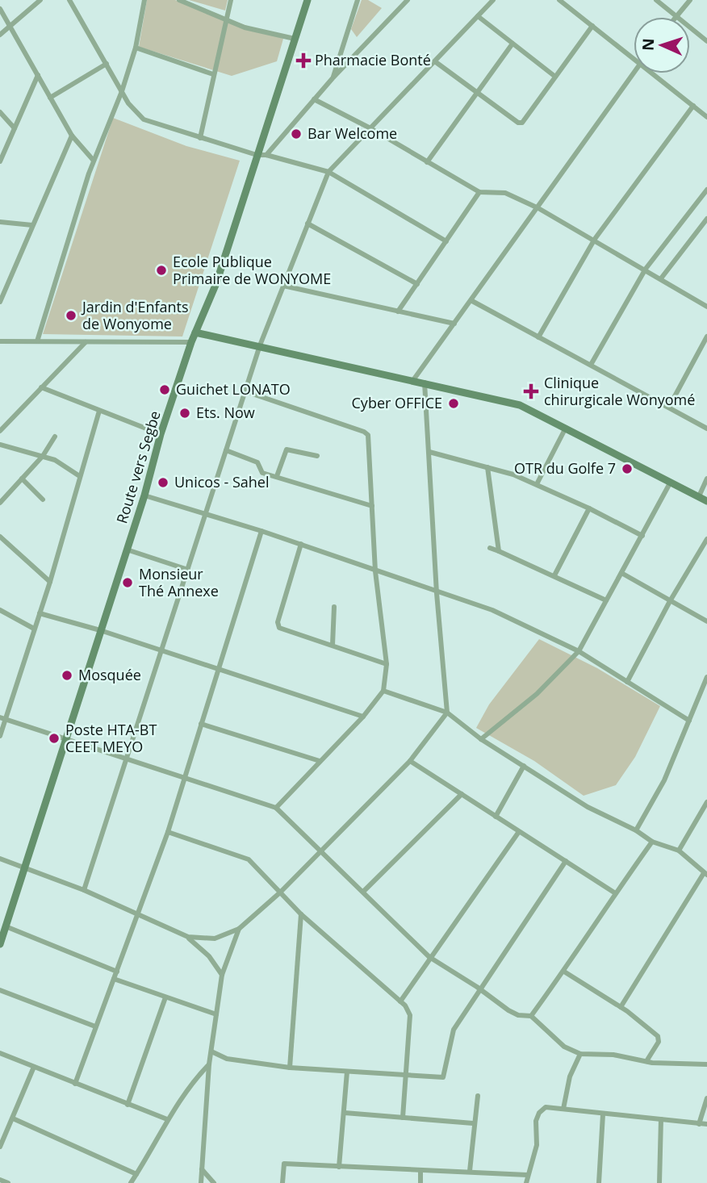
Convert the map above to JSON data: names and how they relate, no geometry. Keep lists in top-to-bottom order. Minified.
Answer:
{"streets":{"main road":["Route vers Segbe"]},"places":{"health":["Pharmacie Bonté","Clinique chirurgicale Wonyomé"],"other":["Bar Welcome","Ecole Publique Primaire de WONYOME","Jardin d'Enfants de Wonyome","Guichet LONATO","Cyber OFFICE","Ets. Now","OTR du Golfe 7","Unicos - Sahel","Monsieur Thé Annexe","Mosquée","Poste HTA-BT CEET MEYO"]},"north":"left"}
